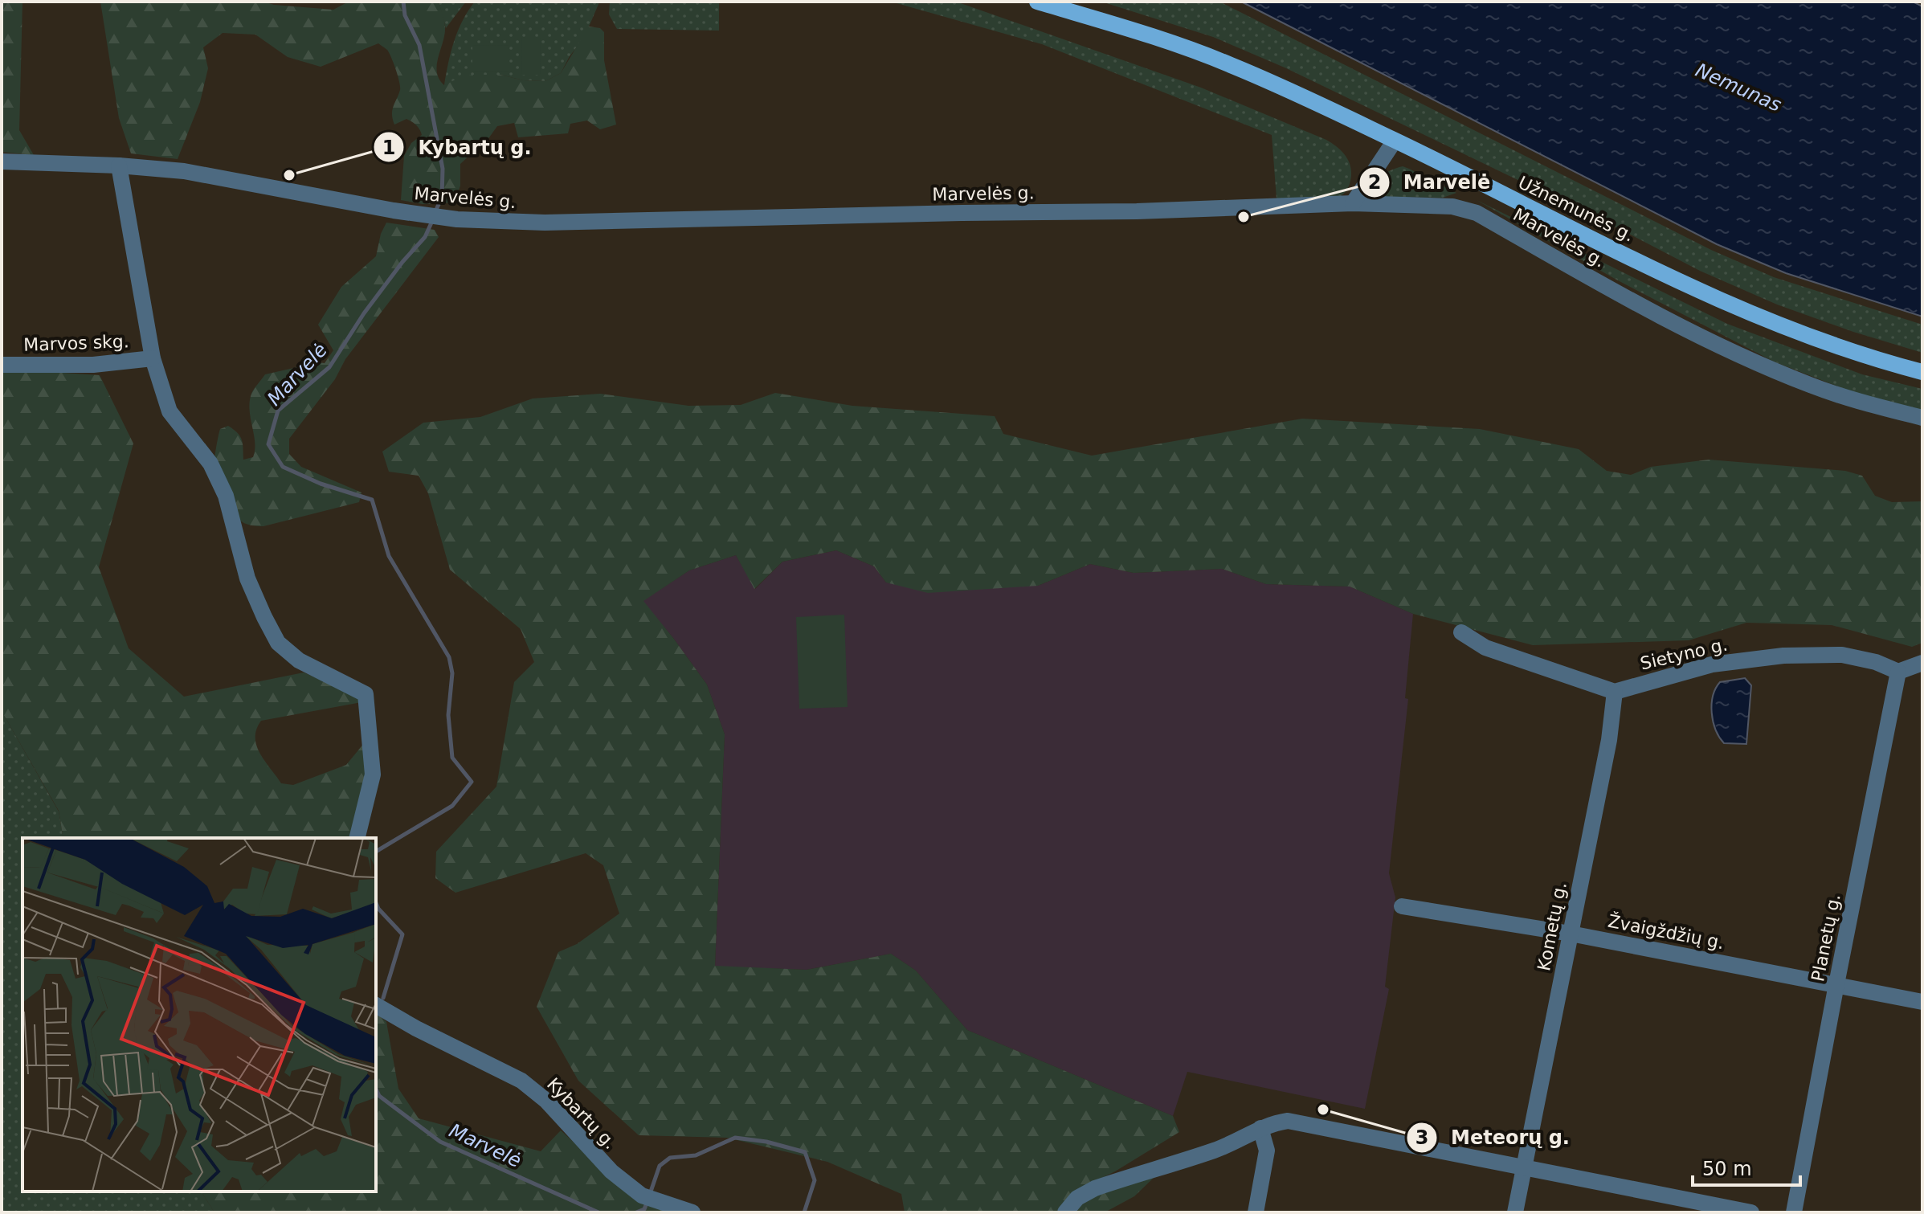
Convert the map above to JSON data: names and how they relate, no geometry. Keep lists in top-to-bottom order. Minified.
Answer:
{"streets":{"main road":["Užnemunės g."],"street":["Marvelės g.","Marvos skg.","Sietyno g.","Kometų g.","Žvaigždžių g.","Planetų g.","Kybartų g."]},"crossings":[["Sietyno g.","Kometų g."],["Sietyno g.","Planetų g."],["Kometų g.","Žvaigždžių g."],["Žvaigždžių g.","Planetų g."]],"water":["Nemunas","Marvelė"],"places":["Kybartų g.","Marvelė","Meteorų g."],"scale_bar":"50 m"}
